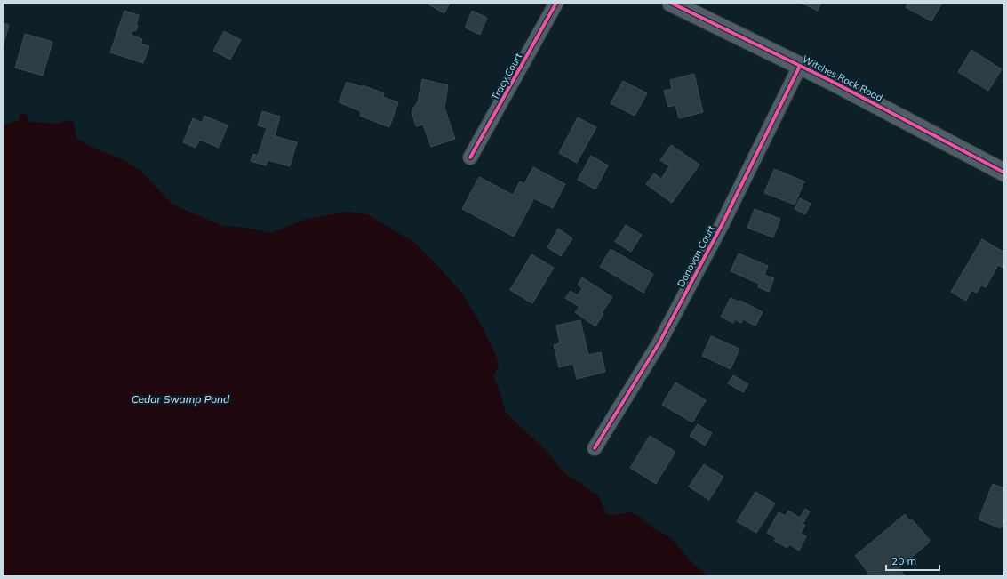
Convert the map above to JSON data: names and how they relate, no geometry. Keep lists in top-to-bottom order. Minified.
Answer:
{"streets":{"street":["Tracy Court","Witches Rock Road","Donovan Court"]},"crossings":[["Witches Rock Road","Donovan Court"]],"water":["Cedar Swamp Pond"],"scale_bar":"20 m"}
